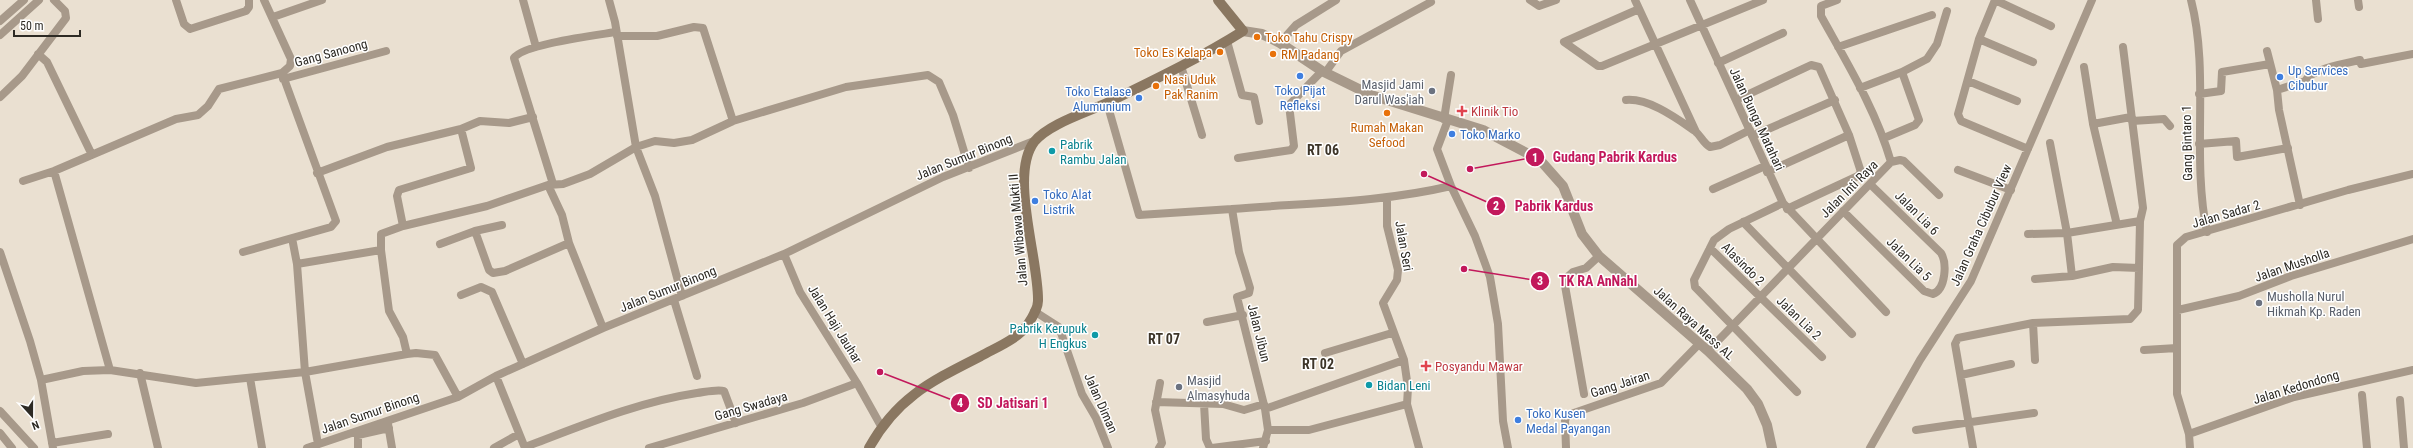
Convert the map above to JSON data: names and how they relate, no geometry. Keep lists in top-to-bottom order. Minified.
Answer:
{"streets":{"main road":["Jalan Wibawa Mukti II"],"street":["Gang Sanoong","Jalan Bunga Matahari","Gang Bintaro 1","Jalan Sumur Binong","Jalan Inti Raya","Jalan Lia 6","Jalan Sadar 2","Jalan Graha Cibubur View","Jalan Seri","Jalan Lia 5","Alasindo 2","Jalan Musholla","Jalan Lia 2","Jalan Raya Mess AL","Jalan Haji Jauhar","Jalan Jibun","Gang Jairan","Jalan Kedondong","Jalan Diman","Gang Swadaya"]},"crossings":[["Jalan Bunga Matahari","Jalan Inti Raya"],["Gang Bintaro 1","Jalan Sadar 2"],["Jalan Sumur Binong","Jalan Wibawa Mukti II"],["Jalan Sumur Binong","Jalan Haji Jauhar"],["Jalan Inti Raya","Jalan Lia 6"],["Jalan Inti Raya","Jalan Lia 5"],["Jalan Inti Raya","Alasindo 2"],["Jalan Inti Raya","Jalan Lia 2"],["Jalan Inti Raya","Jalan Raya Mess AL"],["Jalan Lia 6","Jalan Lia 5"],["Jalan Sadar 2","Jalan Musholla"],["Jalan Sadar 2","Jalan Kedondong"],["Jalan Wibawa Mukti II","Jalan Haji Jauhar"],["Jalan Wibawa Mukti II","Jalan Diman"],["Alasindo 2","Jalan Lia 2"],["Jalan Raya Mess AL","Gang Jairan"],["Jalan Haji Jauhar","Gang Swadaya"]],"districts":["RT 06","RT 07","RT 02"],"places":{"other":["Toko Tahu Crispy","Toko Es Kelapa","RM Padang","Toko Pijat Refleksi","Up Services Cibubur","Nasi Uduk Pak Ranim","Masjid Jami Darul Was'iah","Toko Etalase Alumunium","Rumah Makan Sefood","Toko Marko","Pabrik Rambu Jalan","Gudang Pabrik Kardus","Pabrik Kardus","Toko Alat Listrik","TK RA AnNahl","Musholla Nurul Hikmah Kp. Raden","Pabrik Kerupuk H Engkus","SD Jatisari 1","Bidan Leni","Masjid Almasyhuda","Toko Kusen Medal Payangan"],"health":["Klinik Tio","Posyandu Mawar"]},"scale_bar":"50 m","north":"bottom"}
